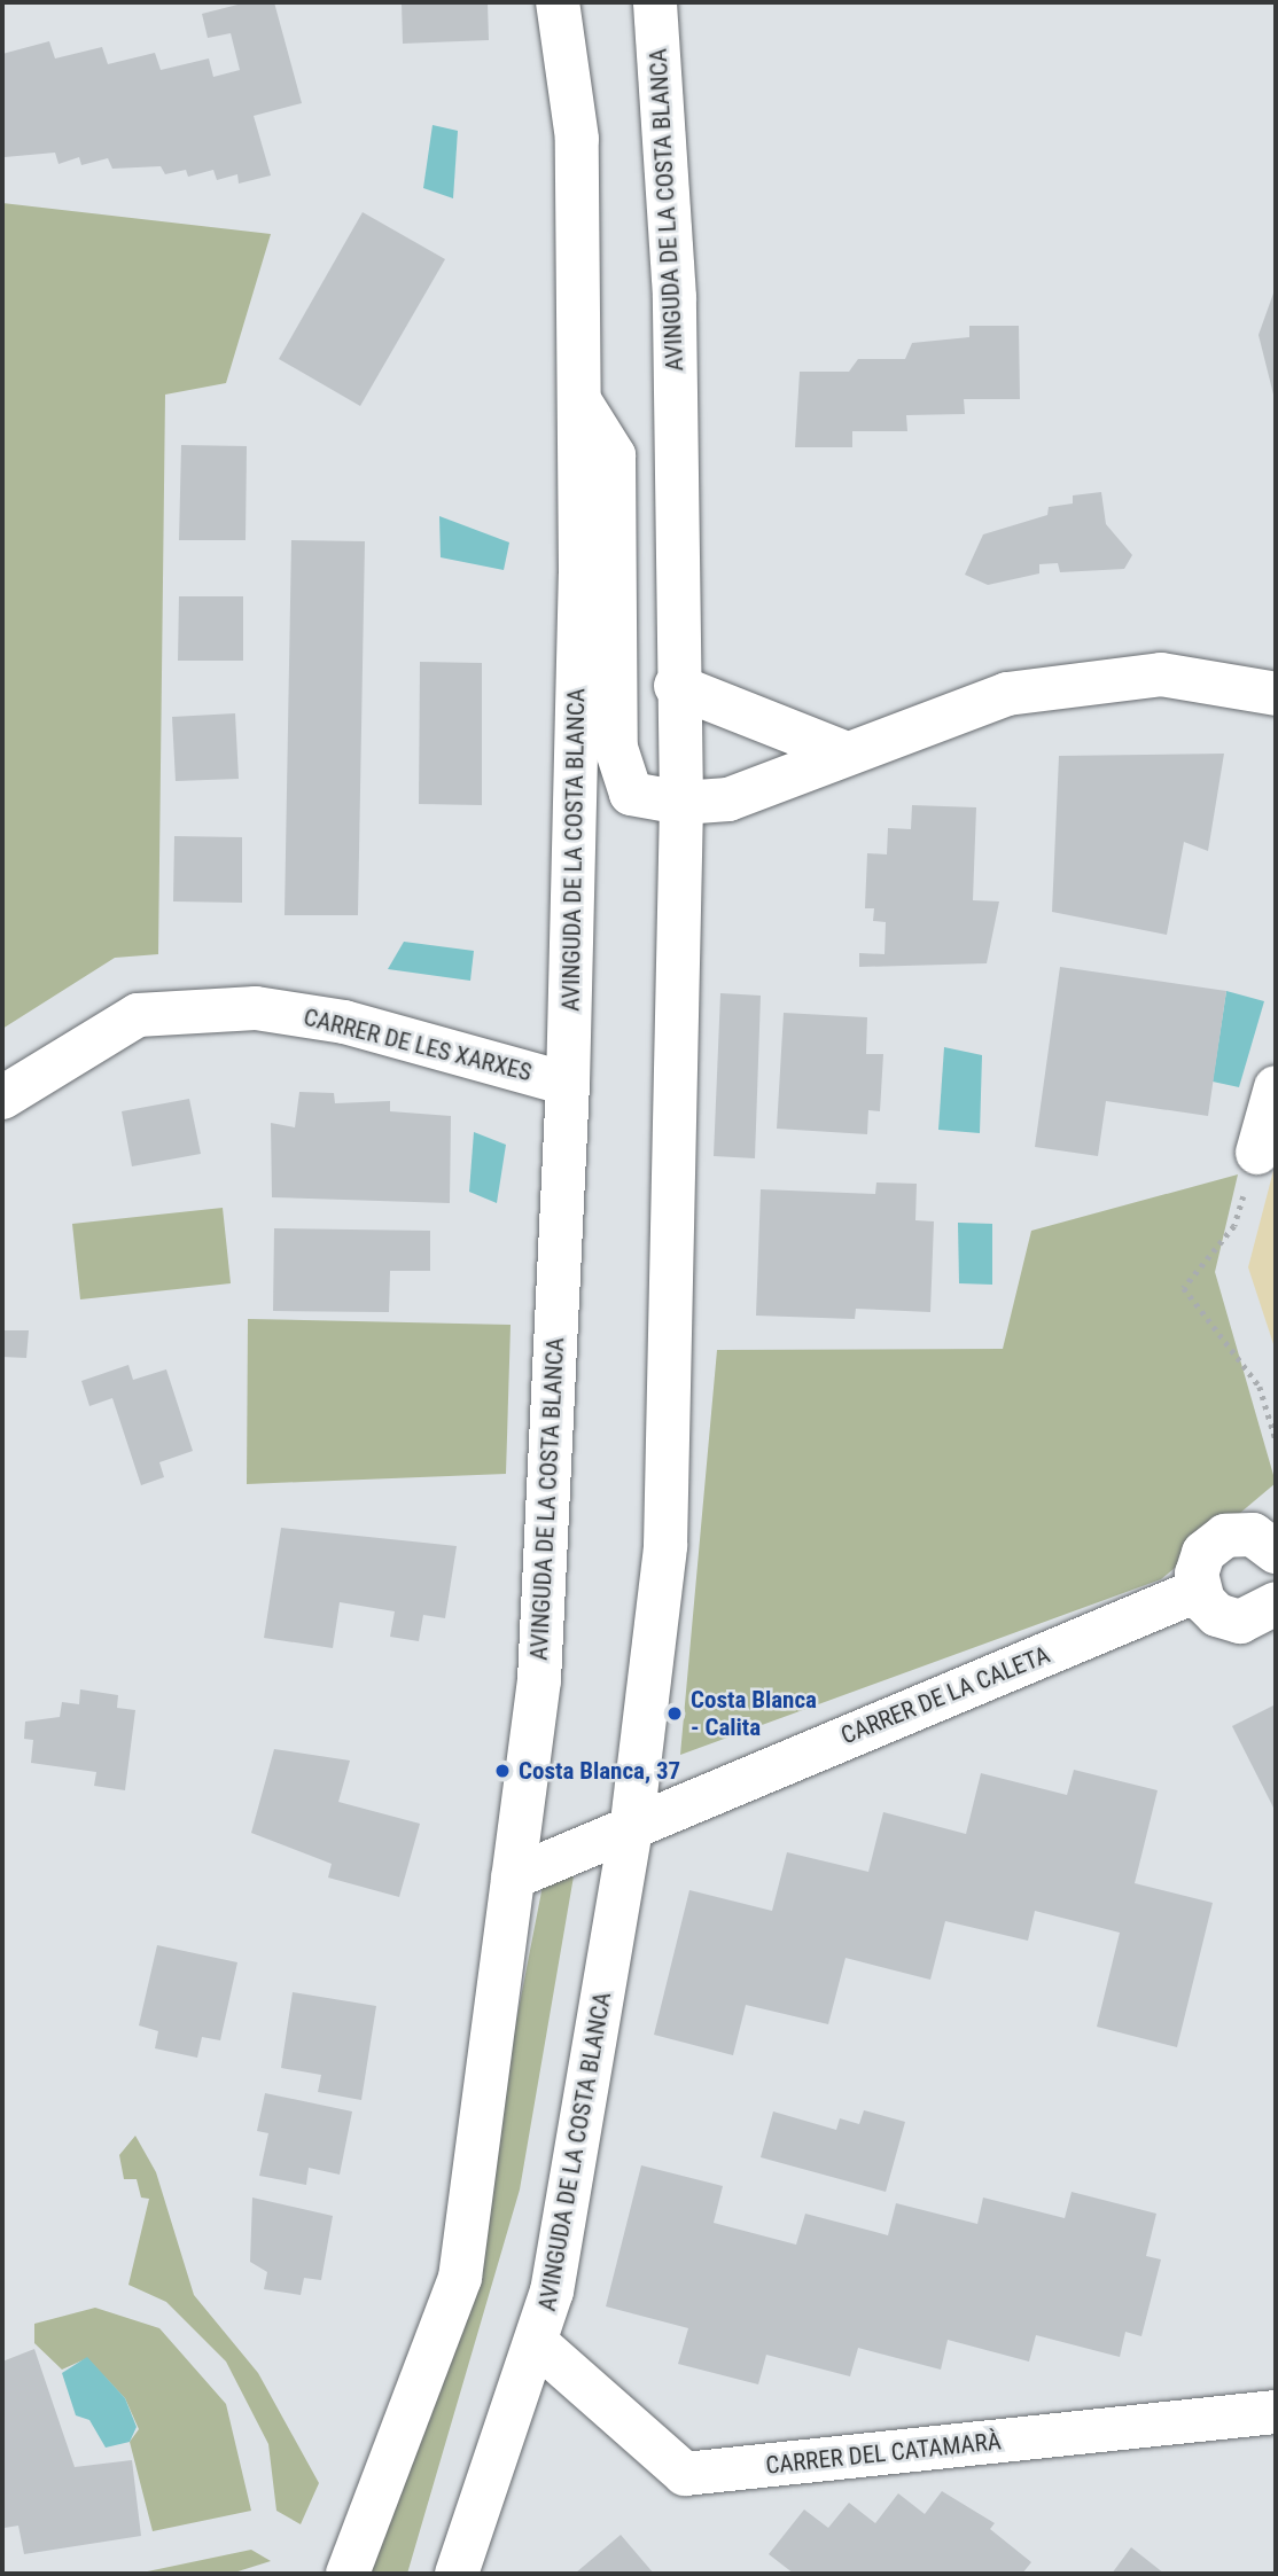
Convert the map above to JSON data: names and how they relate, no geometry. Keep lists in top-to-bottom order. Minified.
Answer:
{"streets":{"street":["AVINGUDA DE LA COSTA BLANCA","CARRER DE LES XARXES","CARRER DE LA CALETA","CARRER DEL CATAMARÀ"]},"crossings":[["AVINGUDA DE LA COSTA BLANCA","CARRER DE LES XARXES"],["AVINGUDA DE LA COSTA BLANCA","CARRER DE LA CALETA"],["AVINGUDA DE LA COSTA BLANCA","CARRER DEL CATAMARÀ"]],"places":["Costa Blanca - Calita","Costa Blanca, 37"]}
